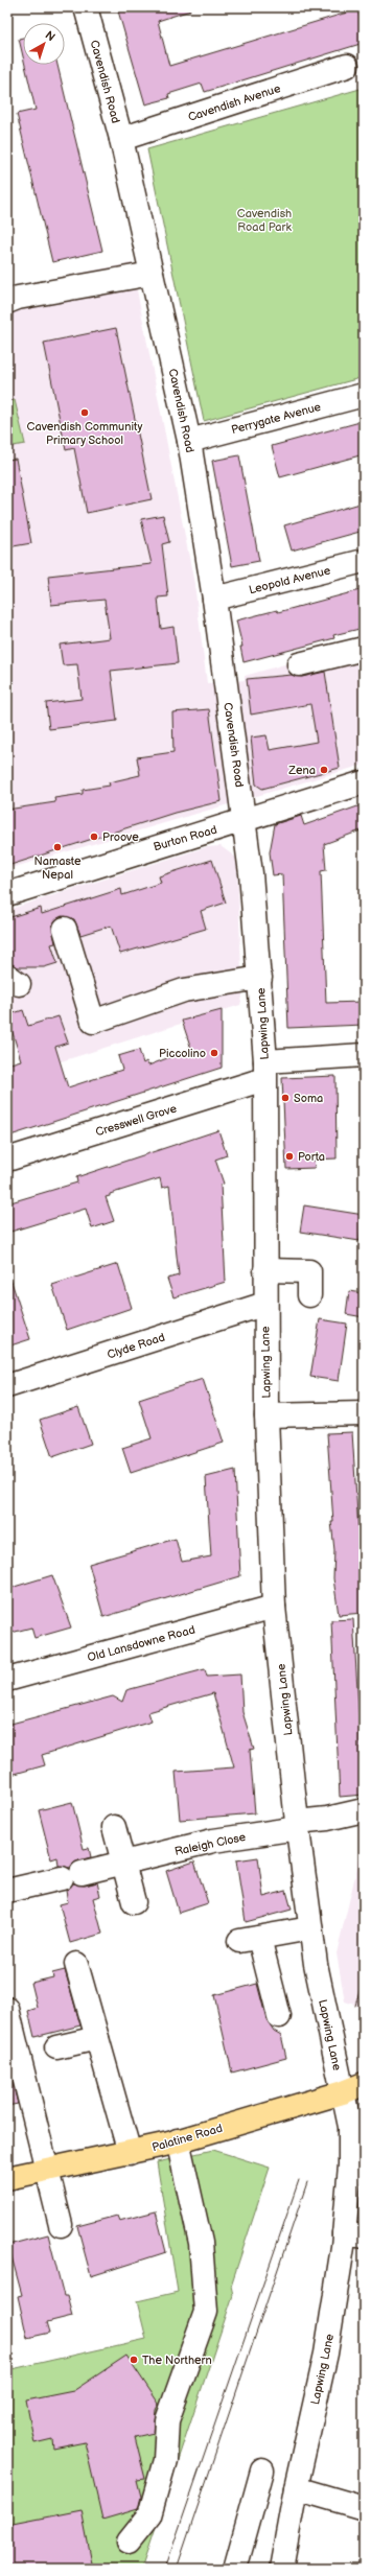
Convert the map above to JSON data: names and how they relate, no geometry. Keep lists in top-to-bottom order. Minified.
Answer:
{"streets":{"main road":["Palatine Road"],"street":["Cavendish Road","Cavendish Avenue","Perrygate Avenue","Leopold Avenue","Burton Road","Lapwing Lane","Cresswell Grove","Clyde Road","Old Lansdowne Road","Raleigh Close"]},"crossings":[["Cavendish Road","Cavendish Avenue"],["Cavendish Road","Perrygate Avenue"],["Cavendish Road","Leopold Avenue"],["Cavendish Road","Burton Road"],["Cavendish Road","Lapwing Lane"],["Burton Road","Lapwing Lane"],["Lapwing Lane","Cresswell Grove"],["Lapwing Lane","Clyde Road"],["Lapwing Lane","Old Lansdowne Road"],["Lapwing Lane","Raleigh Close"],["Lapwing Lane","Palatine Road"]],"parks":["Cavendish Road Park"],"places":["Cavendish Community Primary School","Zena","Proove","Namaste Nepal","Piccolino","Soma","Porta","The Northern"],"north":"top right"}
